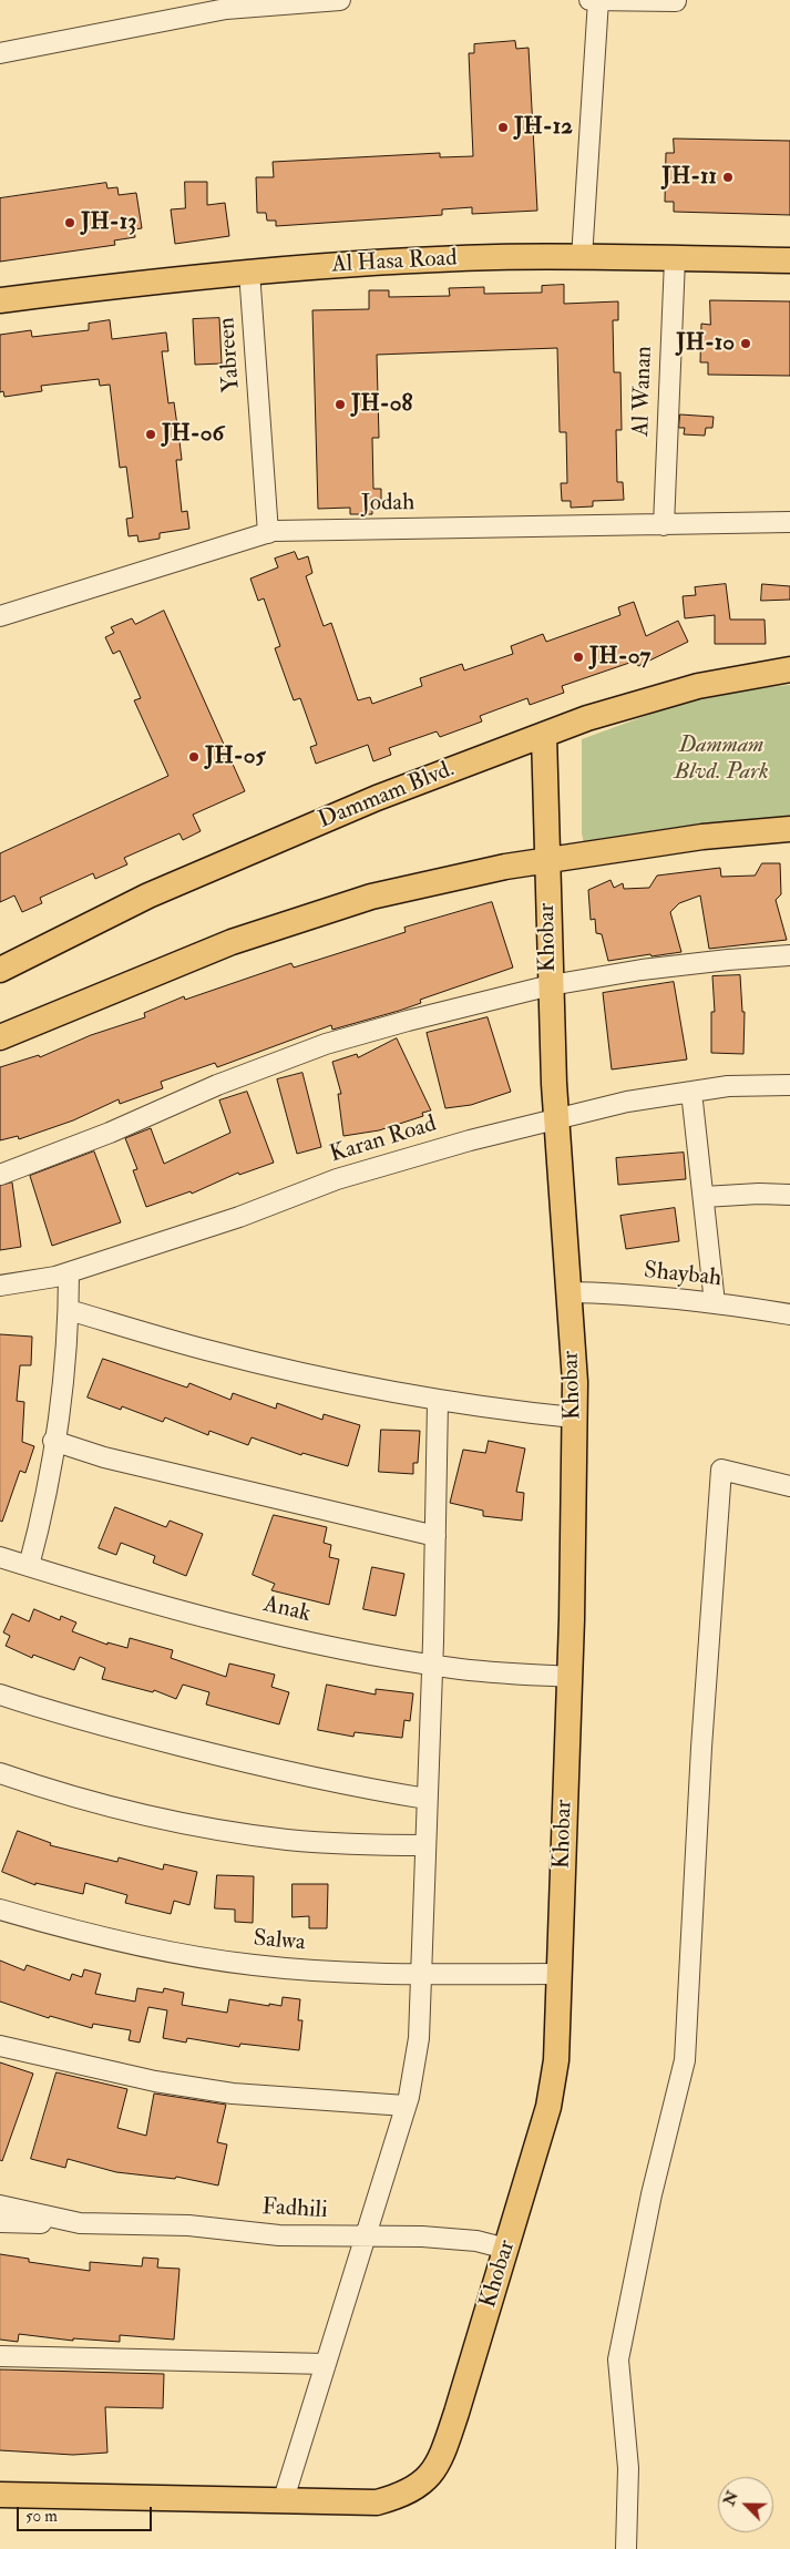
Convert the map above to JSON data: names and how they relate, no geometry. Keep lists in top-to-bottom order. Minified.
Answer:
{"streets":{"main road":["Al Hasa Road","Dammam Blvd.","Khobar"],"street":["Yabreen","Al Wanan","Jodah","Karan Road","Shaybah","Anak","Salwa","Fadhili"]},"crossings":[["Al Hasa Road","Yabreen"],["Al Hasa Road","Al Wanan"],["Yabreen","Jodah"],["Al Wanan","Jodah"],["Dammam Blvd.","Khobar"],["Khobar","Karan Road"],["Khobar","Shaybah"],["Khobar","Anak"],["Khobar","Salwa"],["Khobar","Fadhili"]],"parks":["Dammam Blvd. Park"],"places":["JH-12","JH-11","JH-13","JH-10","JH-08","JH-06","JH-07","JH-05"],"scale_bar":"50 m","north":"top left"}
